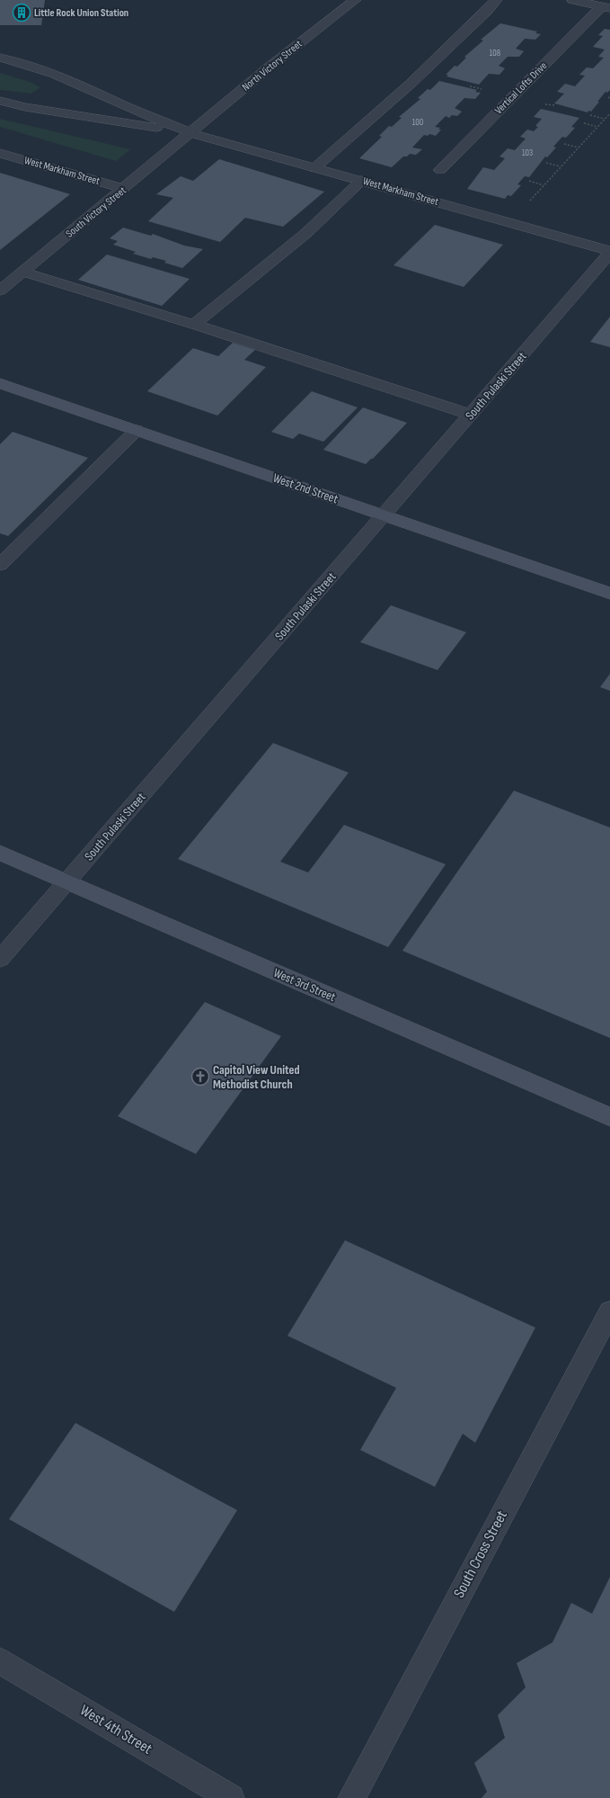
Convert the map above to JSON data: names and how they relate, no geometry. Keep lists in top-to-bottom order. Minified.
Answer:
{"streets":{"main road":["West 2nd Street","West 3rd Street"],"street":["North Victory Street","Vertical Lofts Drive","West Markham Street","South Victory Street","South Pulaski Street","South Cross Street","West 4th Street"]},"crossings":[["North Victory Street","West Markham Street"],["North Victory Street","South Victory Street"],["West Markham Street","South Victory Street"],["West Markham Street","South Pulaski Street"],["South Pulaski Street","West 2nd Street"],["South Pulaski Street","West 3rd Street"]],"places":{"building":["Little Rock Union Station"],"church":["Capitol View United Methodist Church"]},"house_numbers":["108","100","103"]}
